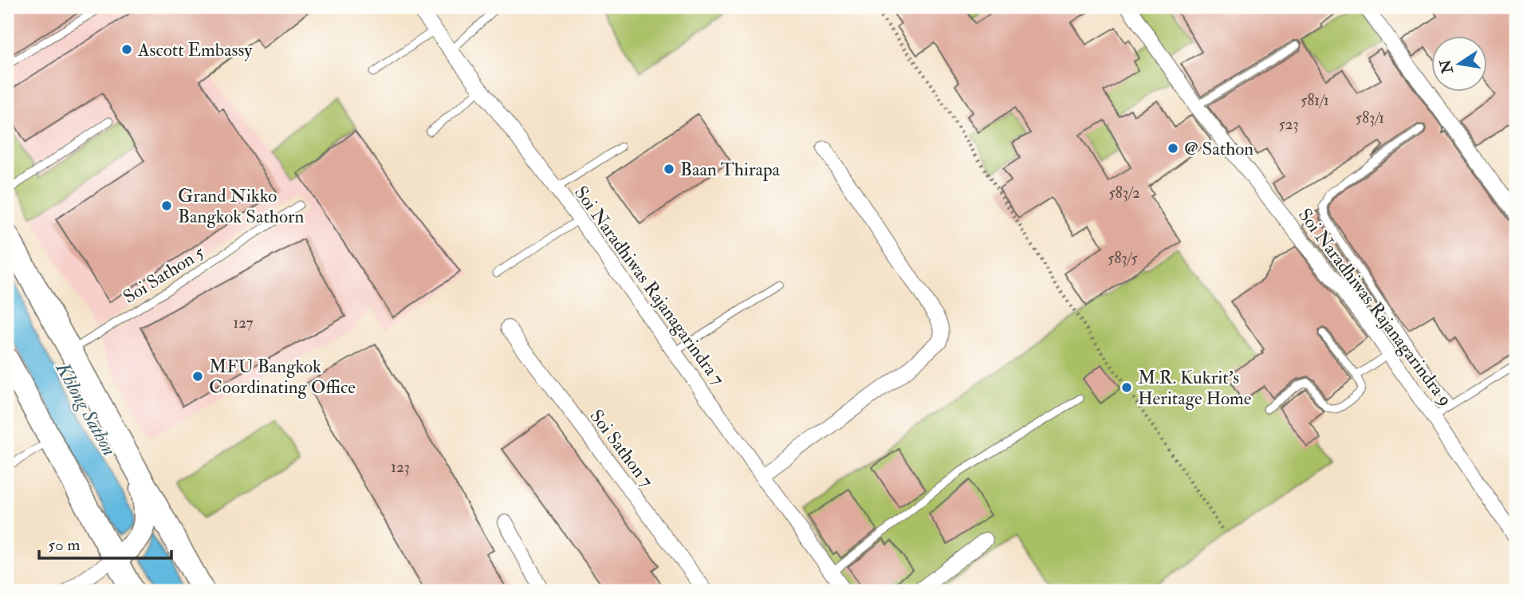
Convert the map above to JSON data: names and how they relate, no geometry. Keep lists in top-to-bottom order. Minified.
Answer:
{"streets":{"street":["Soi Naradhiwas Rajanagarindra 7","Soi Naradhiwas Rajanagarindra 9","Soi Sathon 7"],"lane":["Soi Sathon 5"]},"water":["Khlong Sathon"],"places":["Ascott Embassy","@ Sathon","Baan Thirapa","Grand Nikko Bangkok Sathorn","MFU Bangkok Coordinating Office","M.R. Kukrit's Heritage Home"],"house_numbers":["581/1","583/1","523","583/2","583/5","127","123"],"scale_bar":"50 m","north":"left"}
